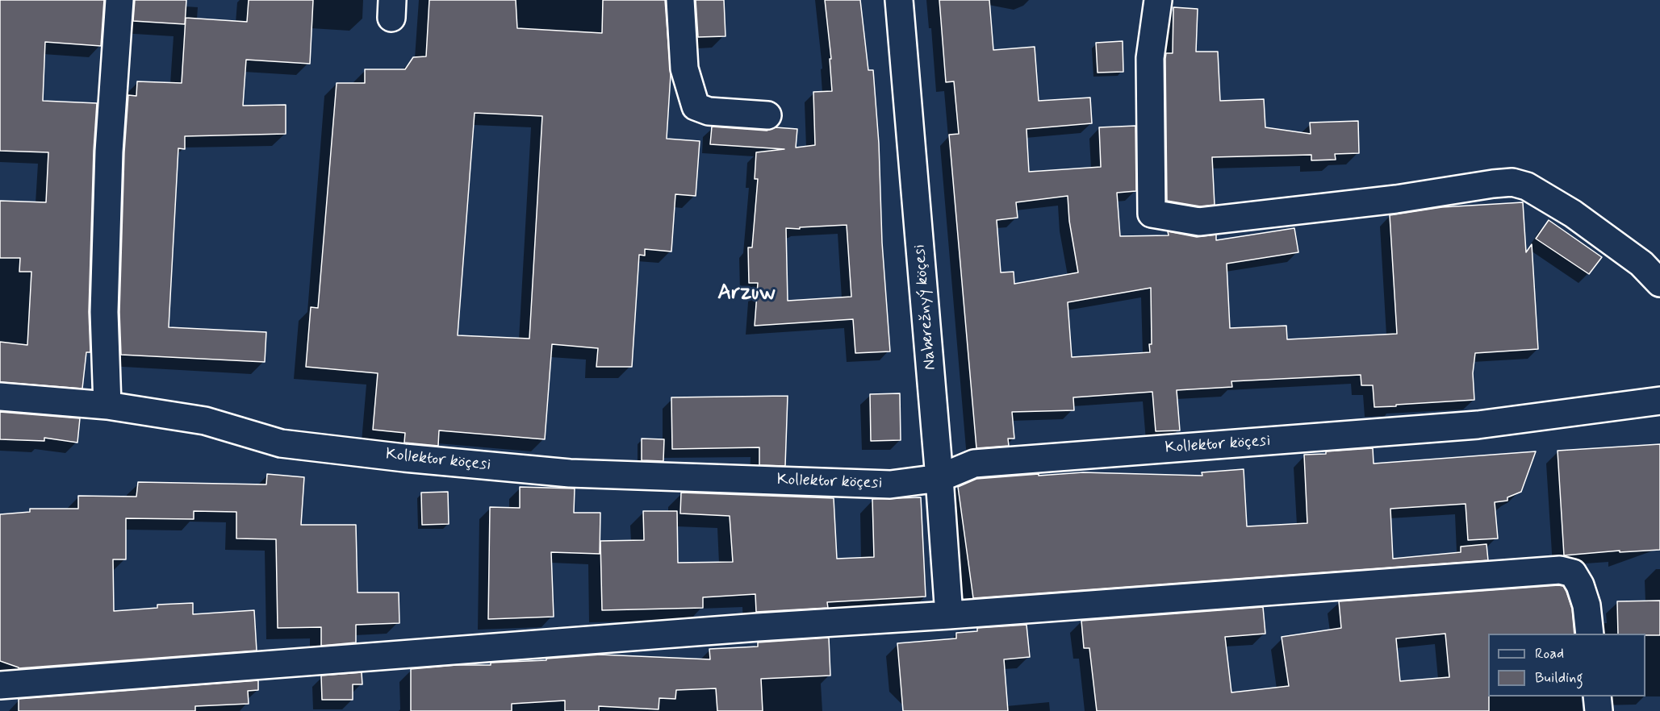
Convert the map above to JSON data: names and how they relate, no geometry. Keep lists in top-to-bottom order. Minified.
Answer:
{"streets":{"street":["Naberežnyý köçesi","Kollektor köçesi"]},"crossings":[["Naberežnyý köçesi","Kollektor köçesi"]],"districts":["Arzuw"],"legend":["Road","Building"]}
